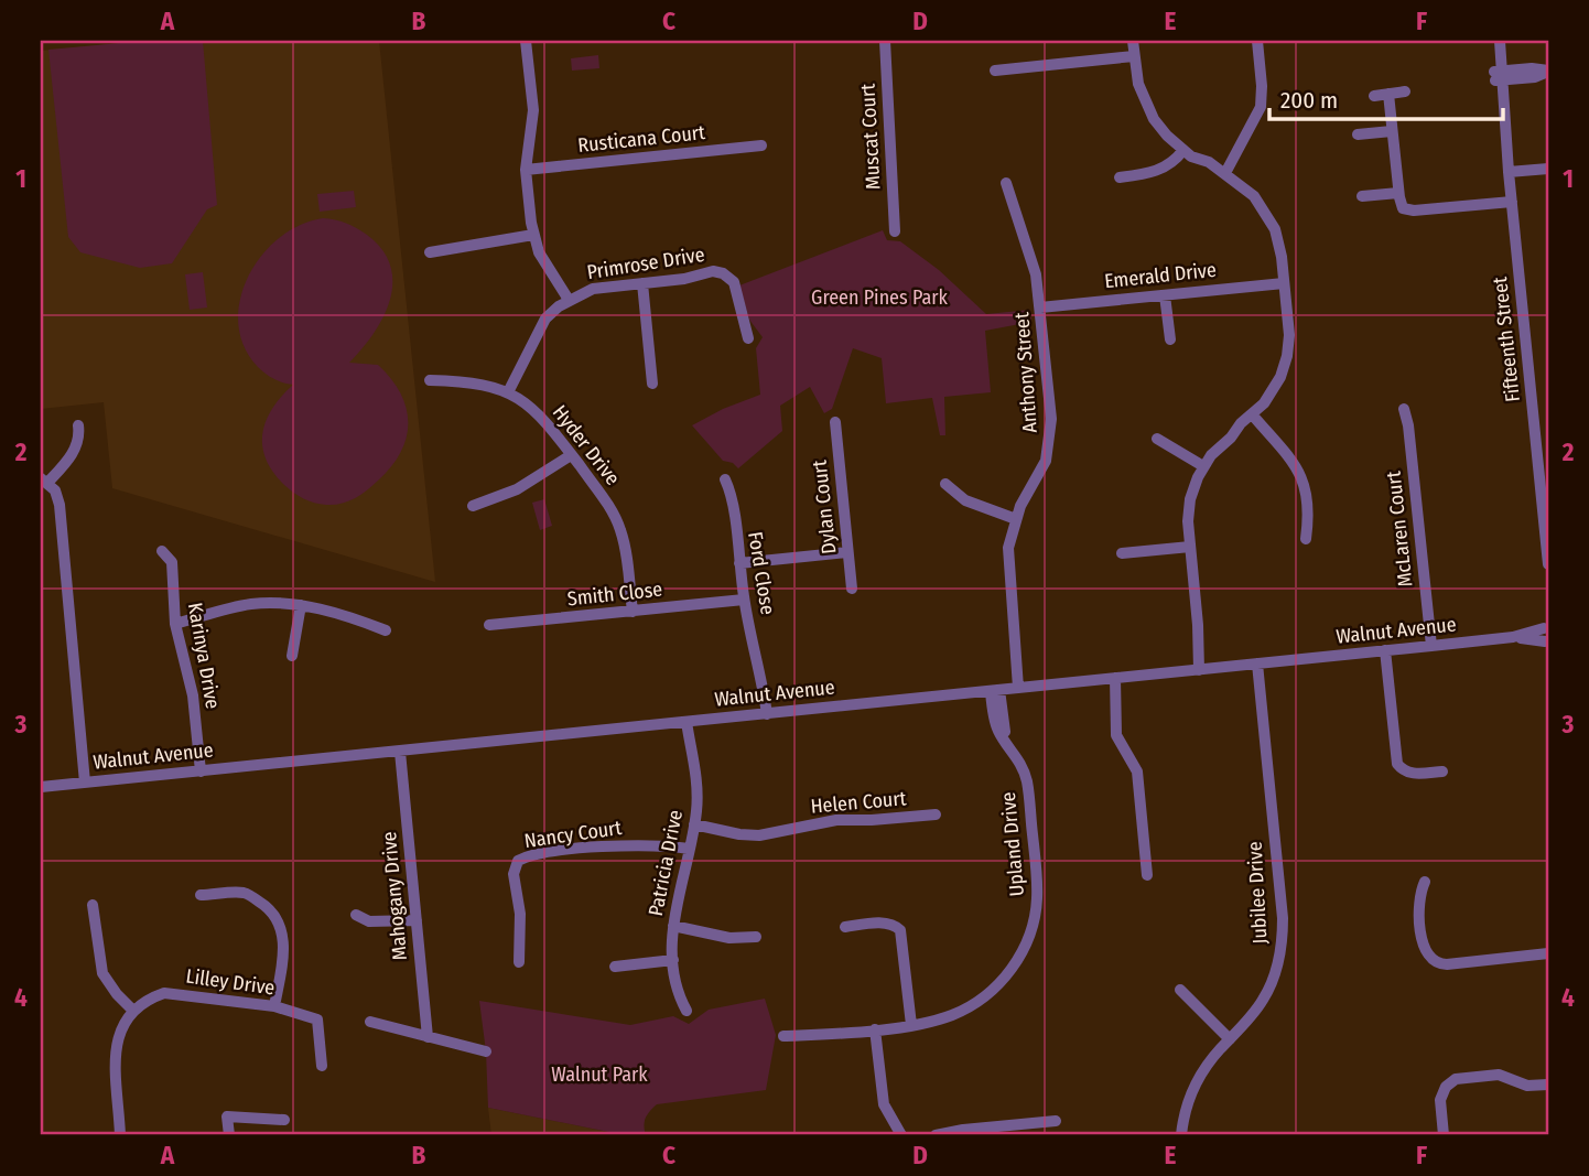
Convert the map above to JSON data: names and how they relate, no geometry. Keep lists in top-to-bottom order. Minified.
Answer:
{"streets":{"street":["Muscat Court","Rusticana Court","Primrose Drive","Emerald Drive","Fifteenth Street","Anthony Street","Hyder Drive","Dylan Court","McLaren Court","Ford Close","Smith Close","Walnut Avenue","Karinya Drive","Helen Court","Nancy Court","Upland Drive","Patricia Drive","Jubilee Drive","Mahogany Drive","Lilley Drive"]},"crossings":[["Primrose Drive","Hyder Drive"],["Emerald Drive","Anthony Street"],["Anthony Street","Walnut Avenue"],["Hyder Drive","Smith Close"],["McLaren Court","Walnut Avenue"],["Ford Close","Smith Close"],["Ford Close","Walnut Avenue"],["Walnut Avenue","Karinya Drive"],["Walnut Avenue","Upland Drive"],["Walnut Avenue","Patricia Drive"],["Walnut Avenue","Jubilee Drive"],["Walnut Avenue","Mahogany Drive"],["Helen Court","Patricia Drive"],["Nancy Court","Patricia Drive"]],"parks":["Green Pines Park","Walnut Park"],"scale_bar":"200 m","grid":{"columns":["A","B","C","D","E","F"],"rows":["1","2","3","4"]}}
